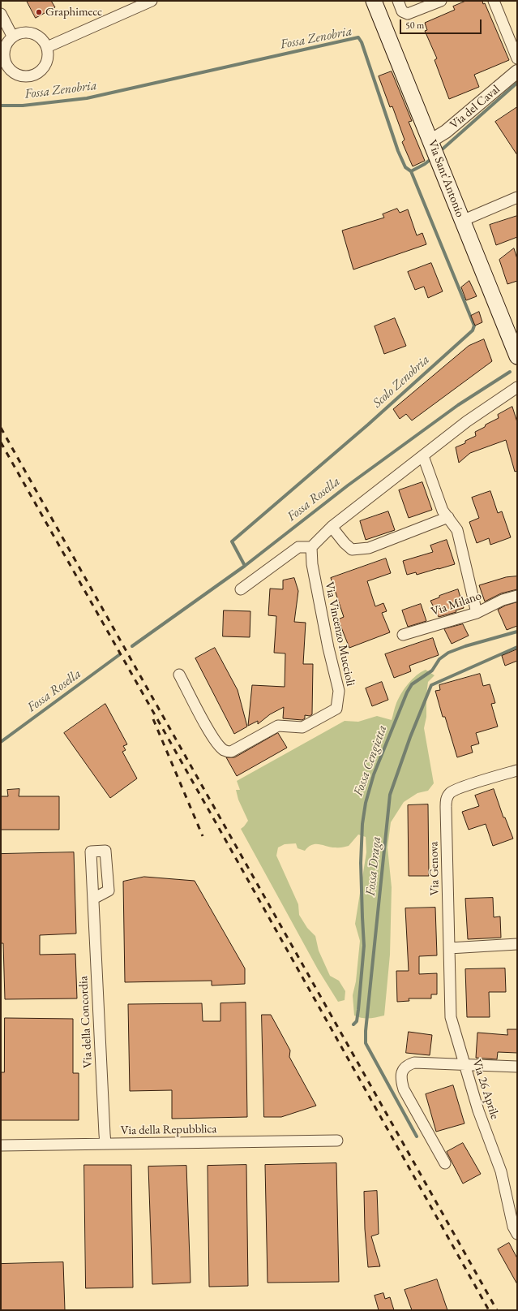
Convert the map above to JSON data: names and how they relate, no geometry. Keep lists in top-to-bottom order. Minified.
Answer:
{"streets":{"main road":["Via Sant'Antonio"],"street":["Via del Caval","Via Milano","Via Vincenzo Muccioli","Via Genova","Via della Concordia","Via 26 Aprile","Via della Repubblica"]},"crossings":[["Via del Caval","Via Sant'Antonio"],["Via Genova","Via 26 Aprile"],["Via della Concordia","Via della Repubblica"]],"water":["Fossa Zenobria","Scolo Zenobria","Fossa Rosella","Fossa Cengietta","Fossa Draga"],"places":["Graphimecc"],"scale_bar":"50 m"}
